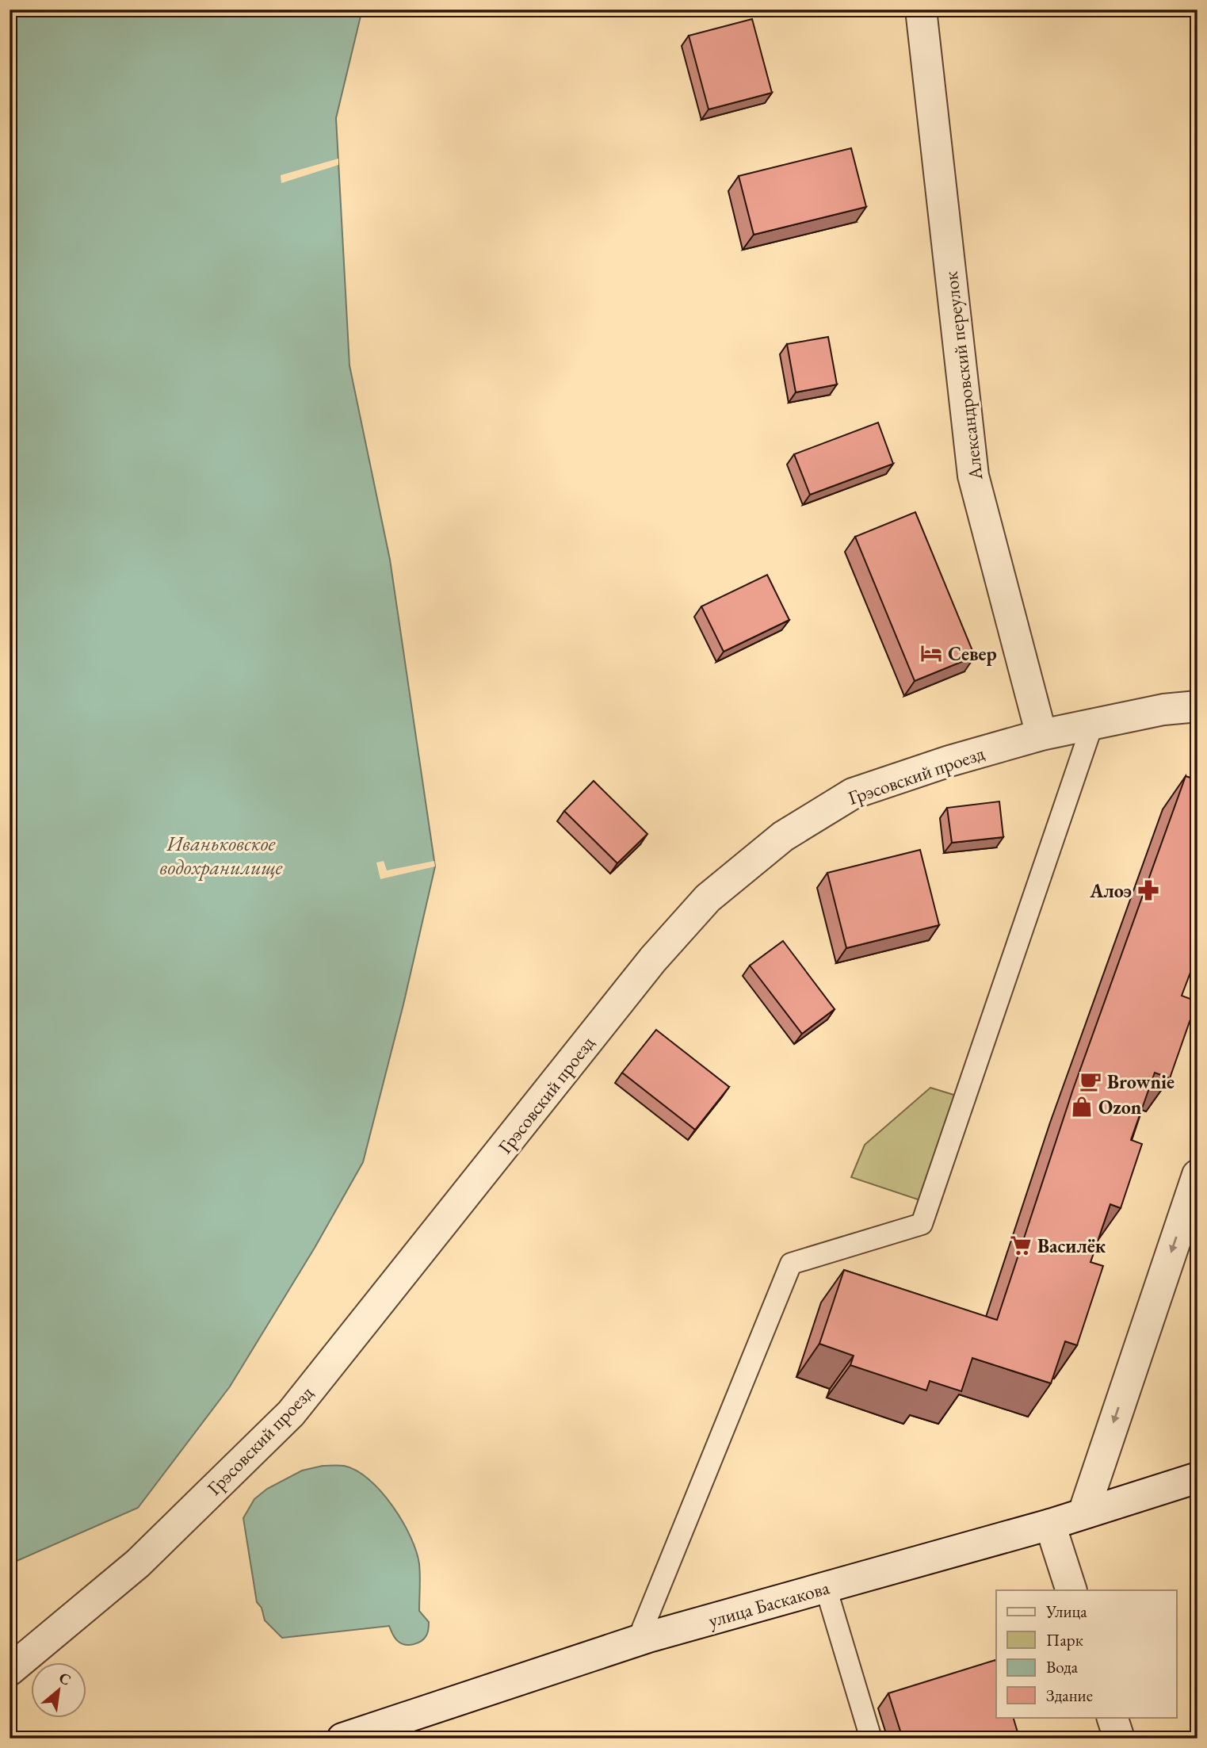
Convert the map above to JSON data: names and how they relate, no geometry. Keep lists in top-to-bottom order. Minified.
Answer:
{"streets":{"street":["Александровский переулок","Грэсовский проезд","улица Баскакова"]},"crossings":[["Александровский переулок","Грэсовский проезд"]],"water":["Иваньковское водохранилище"],"places":{"hotel":["Север"],"pharmacy":["Алоэ"],"cafe":["Brownie"],"shop":["Ozon"],"supermarket":["Василёк"]},"legend":["Улица","Парк","Вода","Здание"],"north":"top right"}
